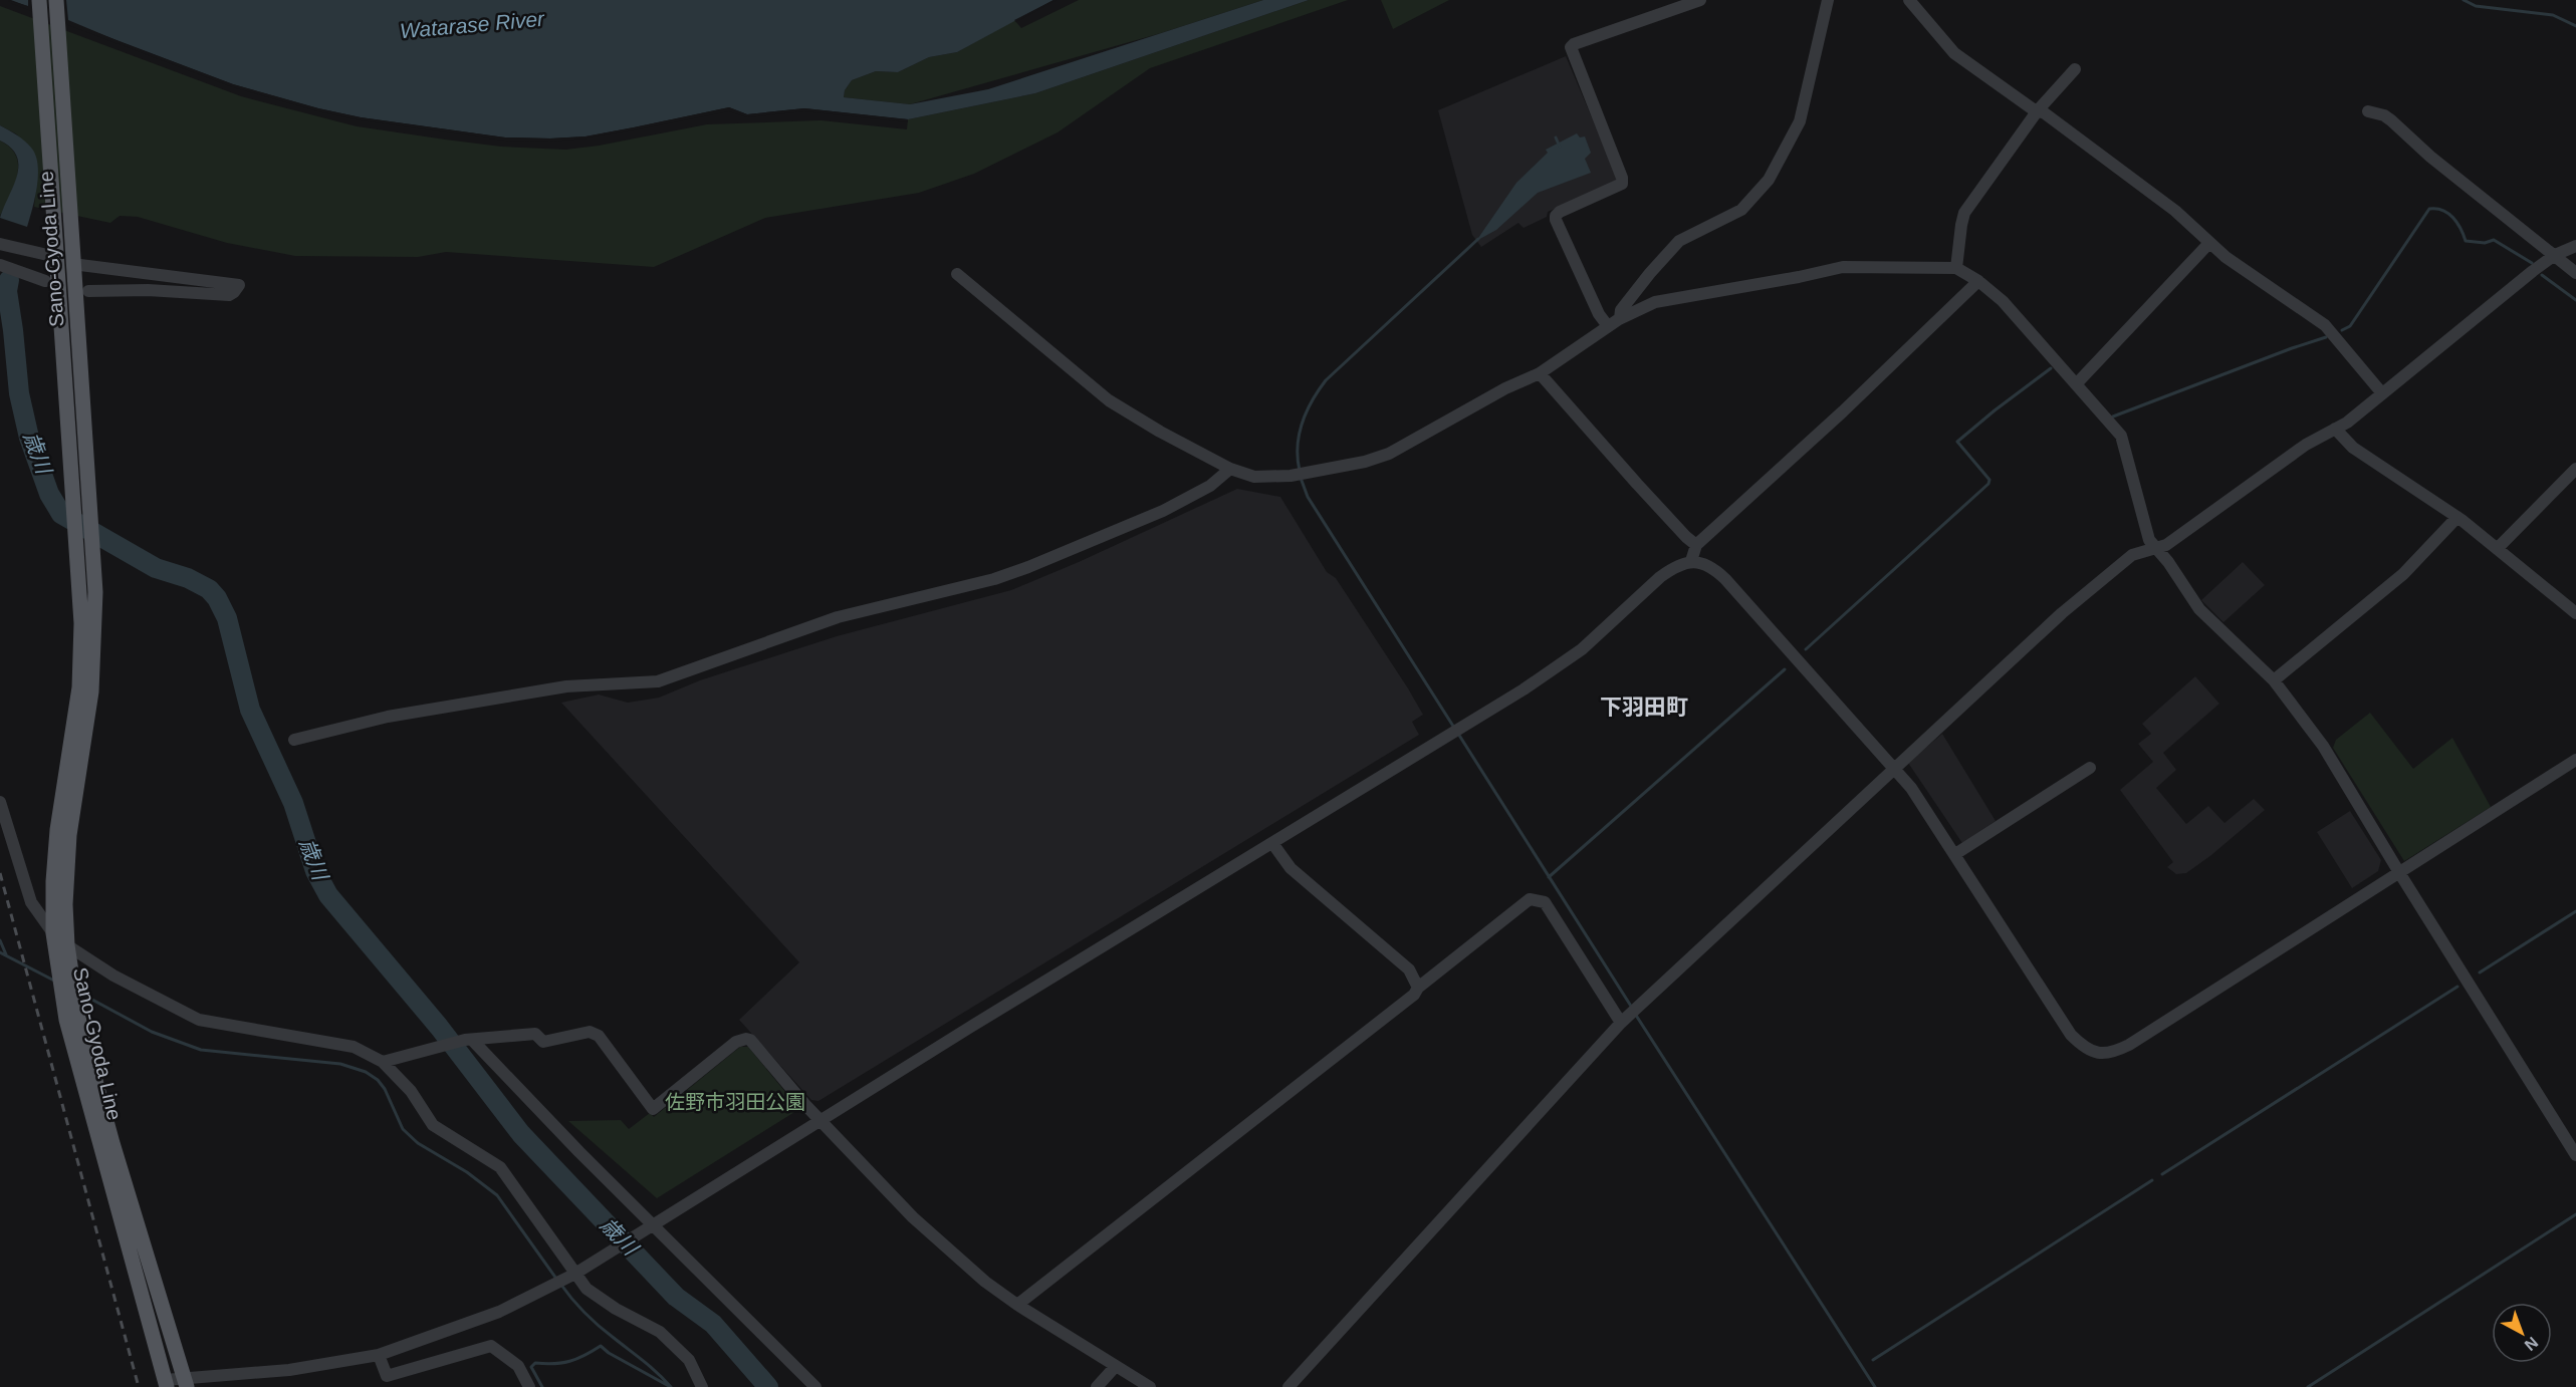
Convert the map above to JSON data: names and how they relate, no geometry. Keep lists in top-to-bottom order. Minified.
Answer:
{"streets":{"main road":["Sano-Gyoda Line"]},"districts":["下羽田町"],"water":["Watarase River","歳川"],"parks":["佐野市羽田公園"],"north":"bottom right"}
